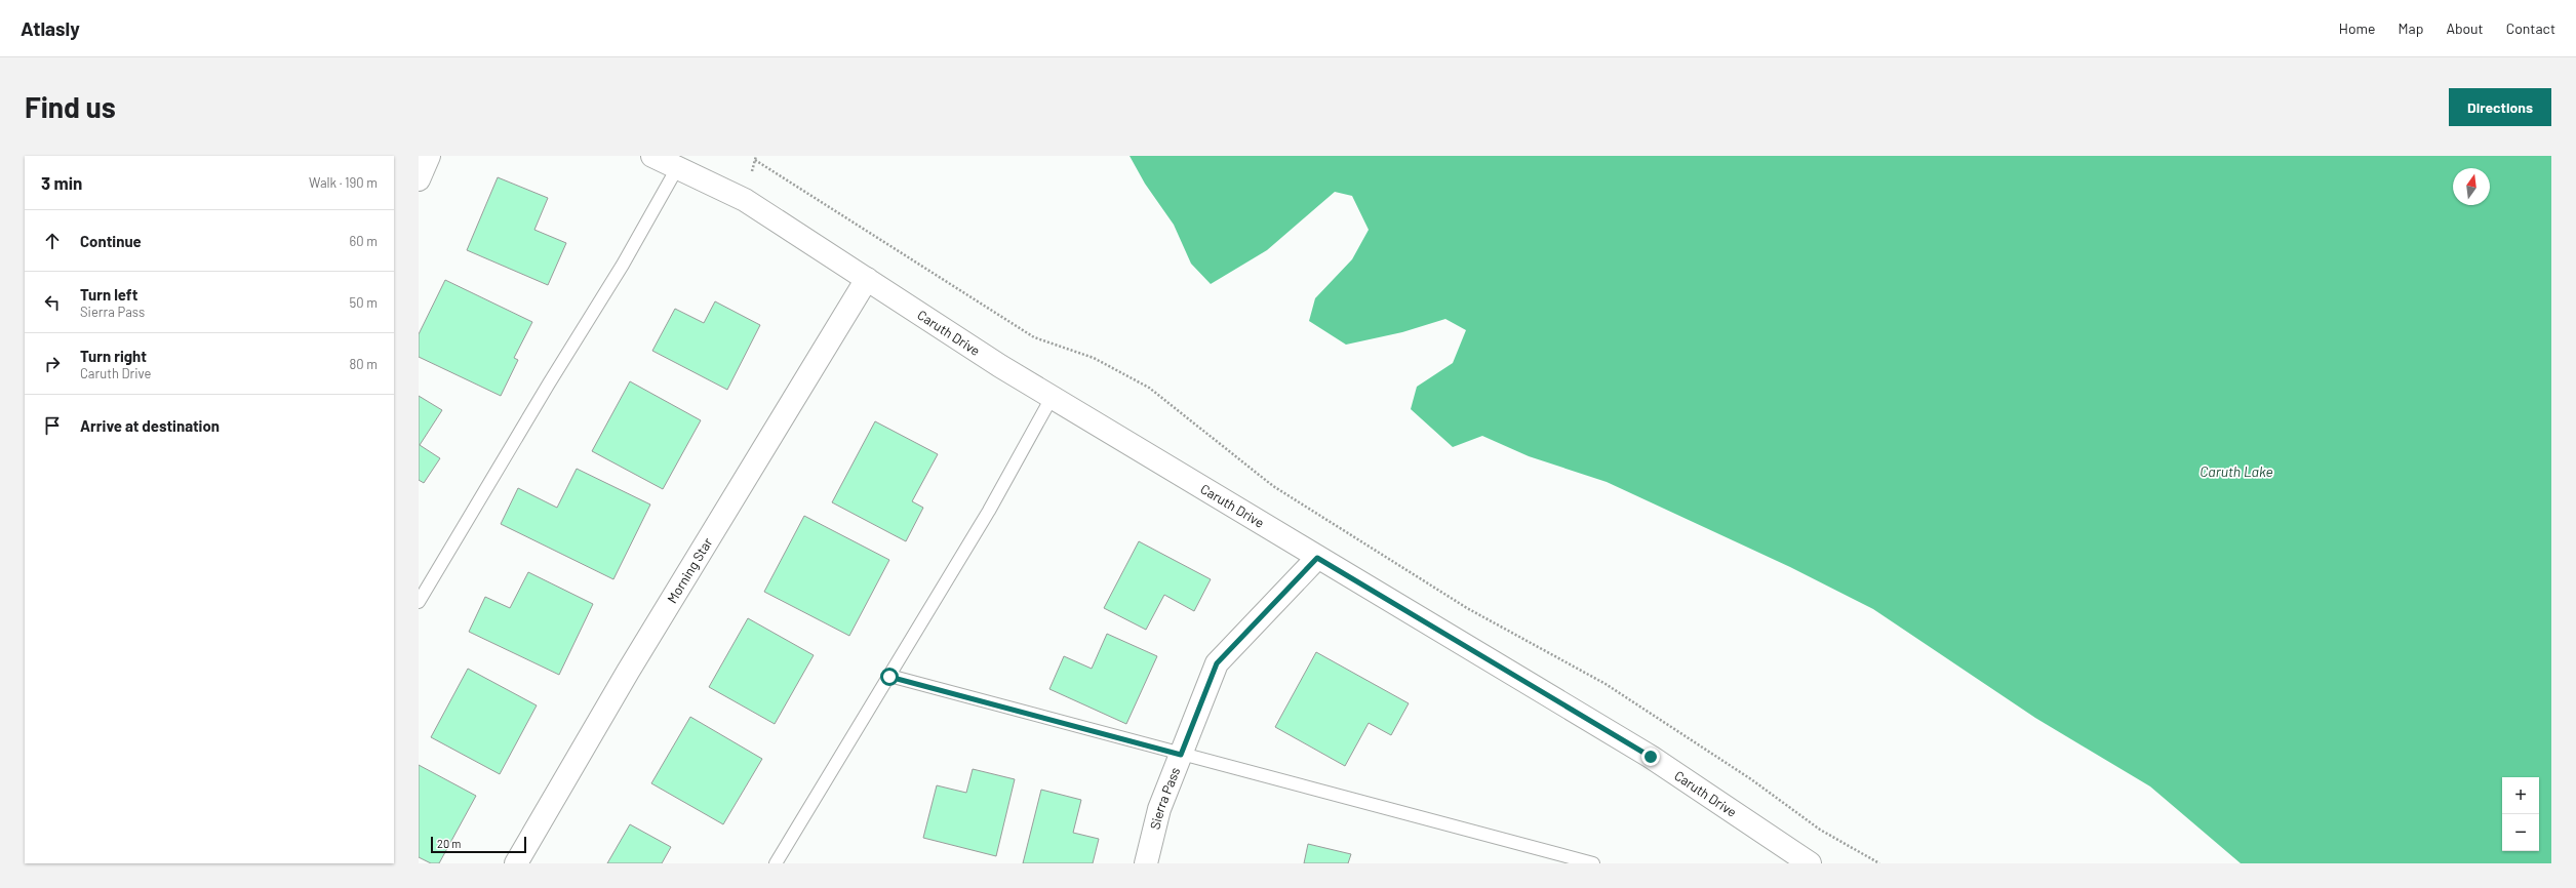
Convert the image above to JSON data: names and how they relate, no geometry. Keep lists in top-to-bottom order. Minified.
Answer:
{"streets":{"street":["Caruth Drive","Morning Star","Sierra Pass"]},"crossings":[["Caruth Drive","Morning Star"],["Caruth Drive","Sierra Pass"]],"water":["Caruth Lake"],"scale_bar":"20 m","north":"top","page":{"header":"Atlasly","nav":["Home","Map","About","Contact"],"buttons":"Directions","title":"Find us","heading":["3 min","Walk · 190 m"],"list":[["Continue","60 m"],["Turn left","Sierra Pass","50 m"],["Turn right","Caruth Drive","80 m"],"Arrive at destination"],"map_buttons":["+","−"],"scale":"20 m"}}
